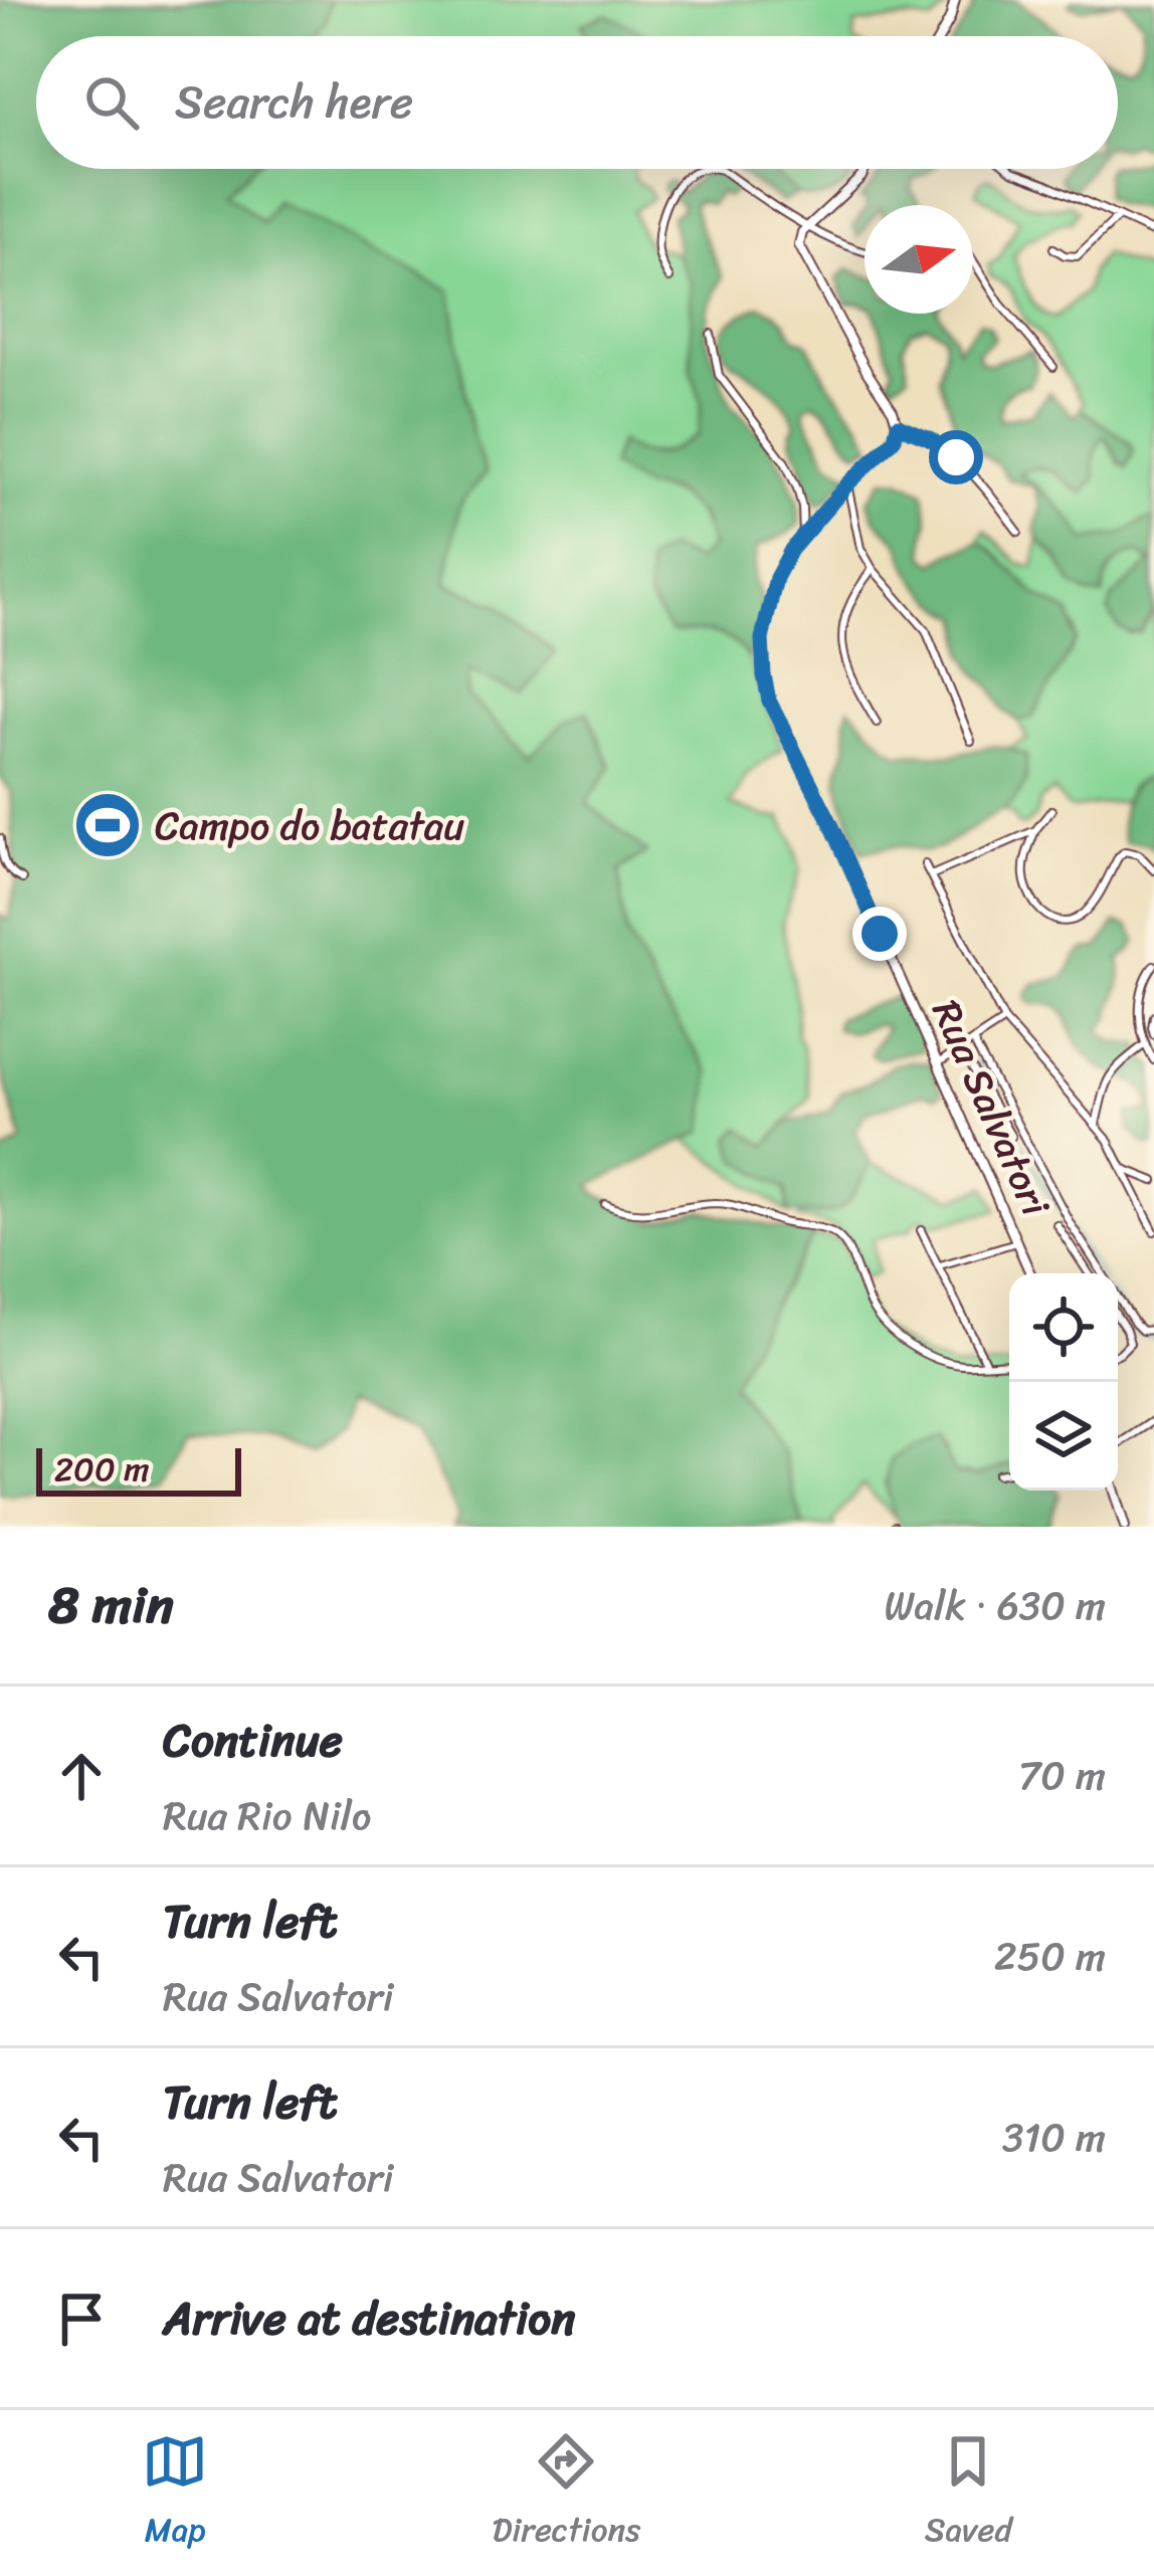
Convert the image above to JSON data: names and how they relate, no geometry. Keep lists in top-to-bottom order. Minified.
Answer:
{"streets":{"street":["Rua Salvatori"]},"places":{"sports":["Campo do batatau"]},"scale_bar":"200 m","north":"right","page":{"search":"Search here","scale":"200 m","heading":["8 min","Walk · 630 m"],"list":[["Continue","Rua Rio Nilo","70 m"],["Turn left","Rua Salvatori","250 m"],["Turn left","Rua Salvatori","310 m"],"Arrive at destination"],"nav":["Map","Directions","Saved"]}}
